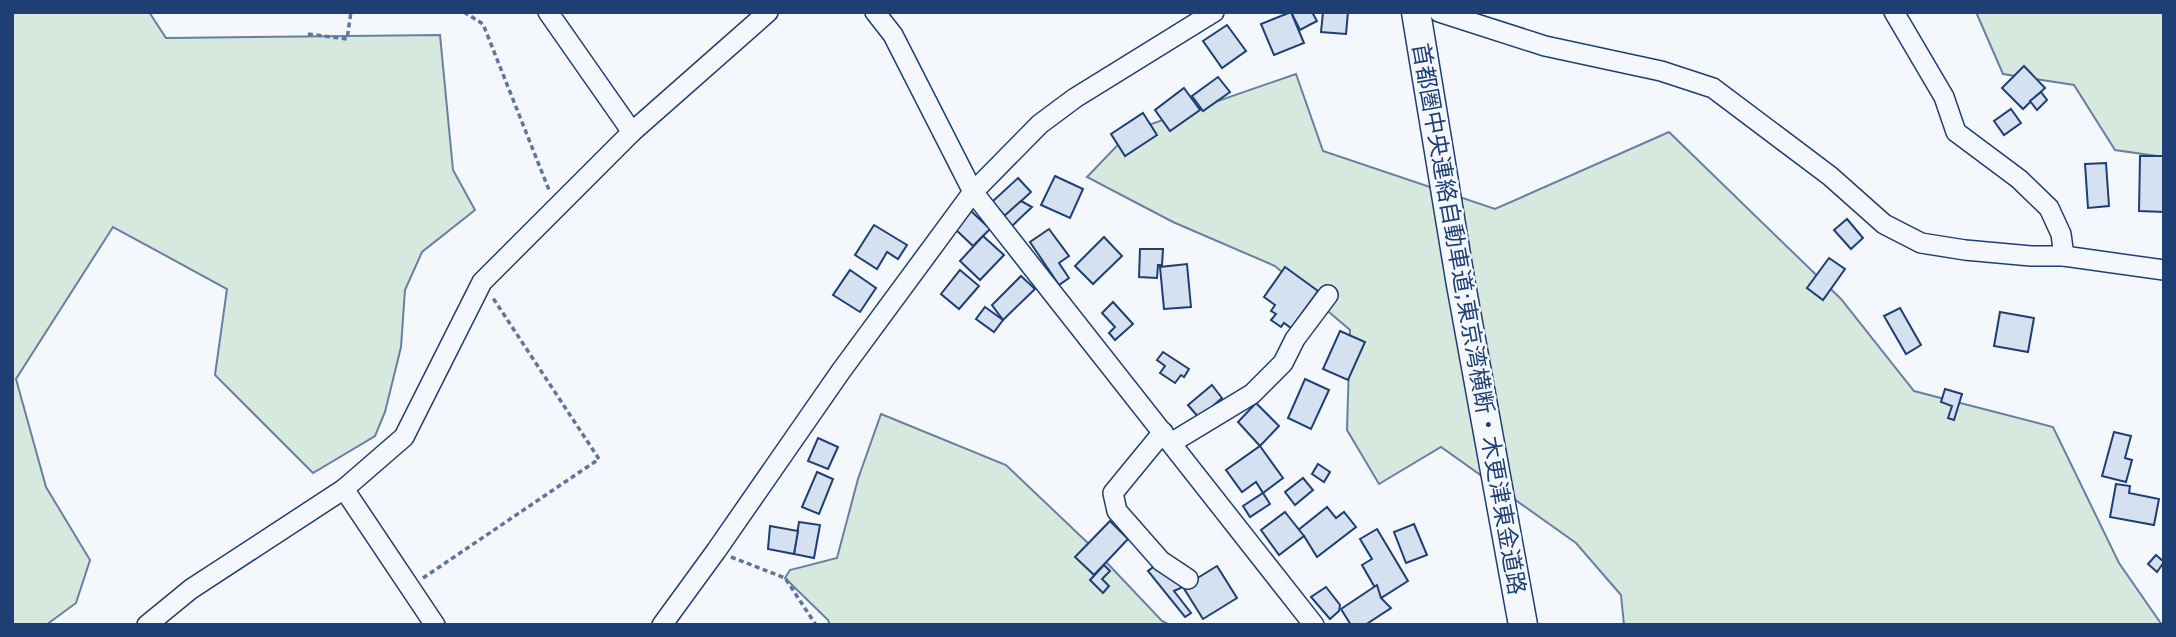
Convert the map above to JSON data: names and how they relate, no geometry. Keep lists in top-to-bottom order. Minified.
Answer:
{"streets":{"highway":["首都圏中央連絡自動車道;東京湾横断・木更津東金道路"]}}
